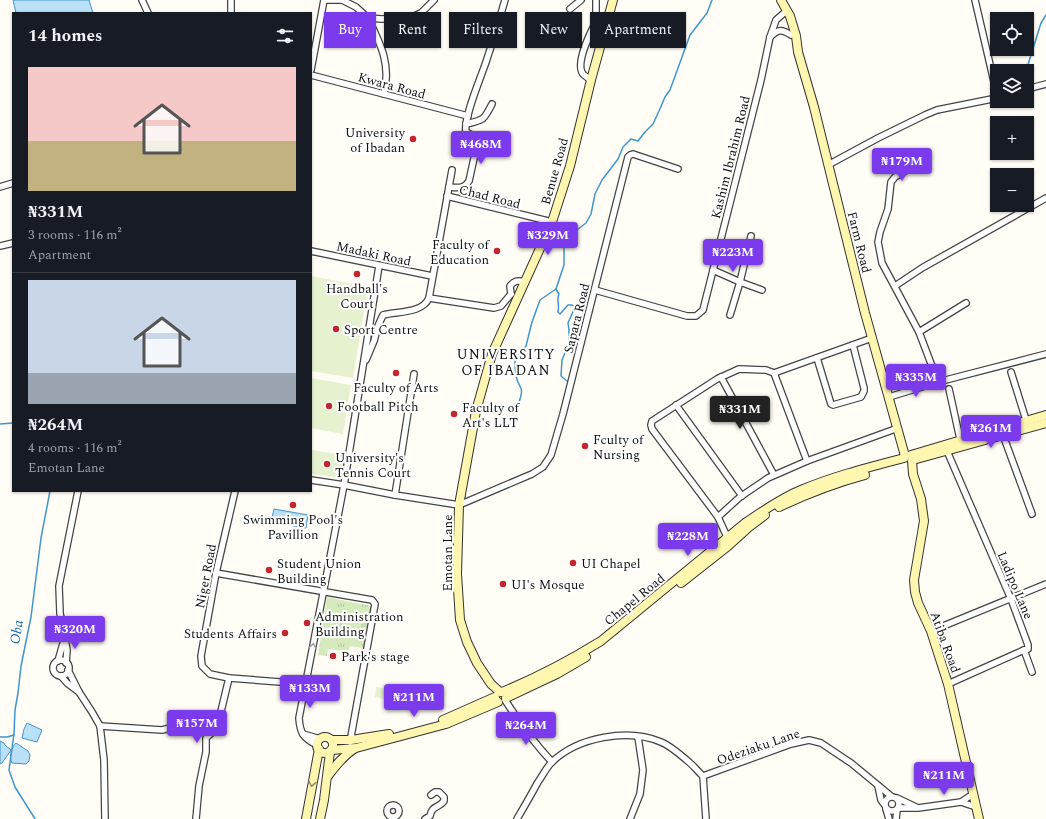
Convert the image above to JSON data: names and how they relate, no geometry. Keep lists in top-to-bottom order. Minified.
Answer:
{"streets":{"street":["Kwara Road","Kashim Ibrahim Road","Benue Road","Chad Road","Farm Road","Madaki Road","Sapara Road","Emotan Lane","Niger Road","Ladipo Lane","Chapel Road","Atiba Road","Odeziaku Lane"]},"crossings":[["Kashim Ibrahim Road","Farm Road"],["Kashim Ibrahim Road","Sapara Road"],["Benue Road","Chad Road"],["Benue Road","Sapara Road"],["Benue Road","Emotan Lane"],["Farm Road","Chapel Road"],["Farm Road","Atiba Road"],["Sapara Road","Emotan Lane"],["Emotan Lane","Chapel Road"],["Chapel Road","Atiba Road"]],"districts":["UNIVERSITY OF IBADAN"],"water":["Oba"],"places":["University of Ibadan","Faculty of Education","Handball's Court","Sport Centre","Faculty of Arts","Football Pitch","Faculty of Art's LLT","Fculty of Nursing","University's Tennis Court","Swimming Pool's Pavillion","UI Chapel","Student Union Building","UI's Mosque","Administration Building","Students Affairs","Park's stage"],"page":{"map_buttons":["+","−"],"chip":["Buy","Rent","Filters","New","Apartment"],"heading":"14 homes","list":[{"name":"₦331M","note":"3 rooms · 116 m² · Apartment"},{"name":"₦264M","note":"4 rooms · 116 m² · Emotan Lane"}],"price":["₦468M","₦179M","₦329M","₦223M","₦335M","₦331M","₦261M","₦228M","₦320M","₦133M","₦211M","₦157M","₦264M","₦211M"]}}
